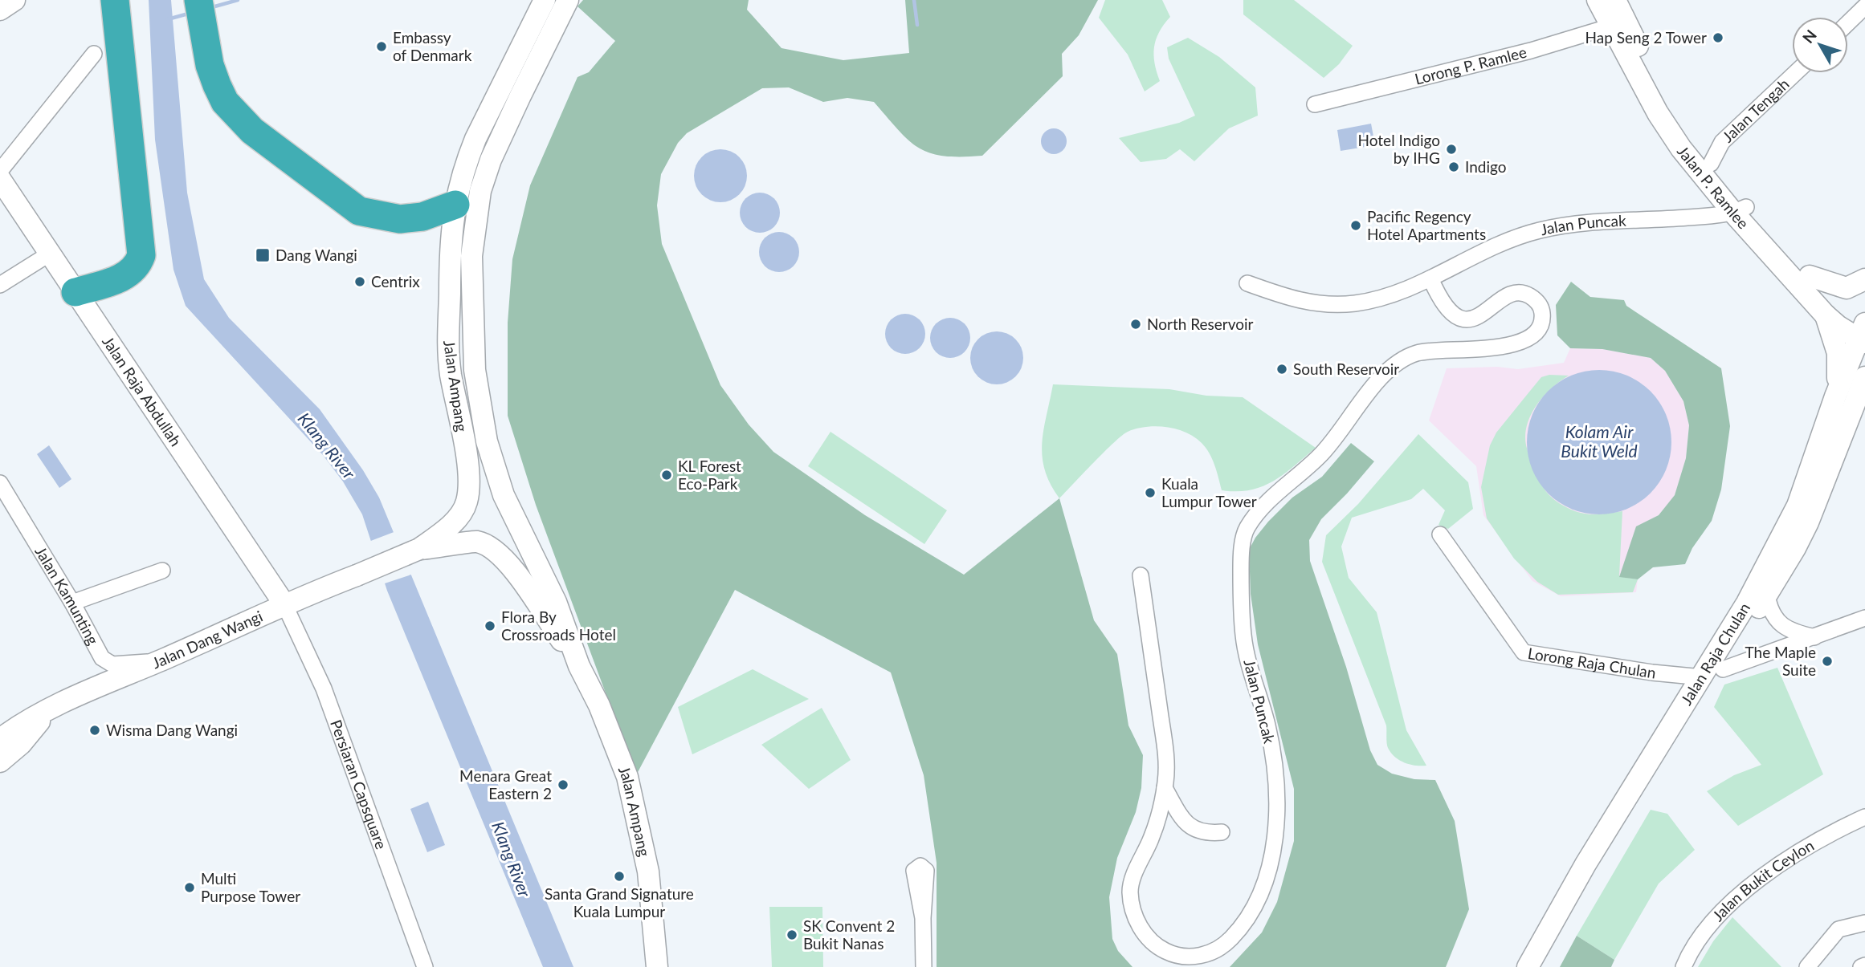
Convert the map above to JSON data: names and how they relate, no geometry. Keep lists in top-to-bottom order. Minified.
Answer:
{"streets":{"street":["Lorong P. Ramlee","Jalan Tengah","Jalan P. Ramlee","Jalan Puncak","Jalan Ampang","Jalan Raja Abdullah","Jalan Kamunting","Jalan Dang Wangi","Jalan Raja Chulan","Lorong Raja Chulan","Persiaran Capsquare","Jalan Bukit Ceylon"]},"crossings":[["Lorong P. Ramlee","Jalan P. Ramlee"],["Jalan Tengah","Jalan P. Ramlee"],["Jalan P. Ramlee","Jalan Puncak"],["Jalan P. Ramlee","Jalan Raja Chulan"],["Jalan Ampang","Jalan Dang Wangi"],["Jalan Raja Abdullah","Jalan Dang Wangi"],["Jalan Raja Abdullah","Persiaran Capsquare"],["Jalan Kamunting","Jalan Dang Wangi"],["Jalan Dang Wangi","Persiaran Capsquare"],["Jalan Raja Chulan","Lorong Raja Chulan"]],"water":["Kolam Air Bukit Weld","Klang River"],"places":{"other":["Hap Seng 2 Tower","Embassy of Denmark","Hotel Indigo by IHG","Indigo","Pacific Regency Hotel Apartments","Centrix","North Reservoir","South Reservoir","KL Forest Eco-Park","Kuala Lumpur Tower","Flora By Crossroads Hotel","The Maple Suite","Wisma Dang Wangi","Menara Great Eastern 2","Santa Grand Signature Kuala Lumpur","Multi Purpose Tower","SK Convent 2 Bukit Nanas"],"transit":["Dang Wangi"]},"north":"top left"}
